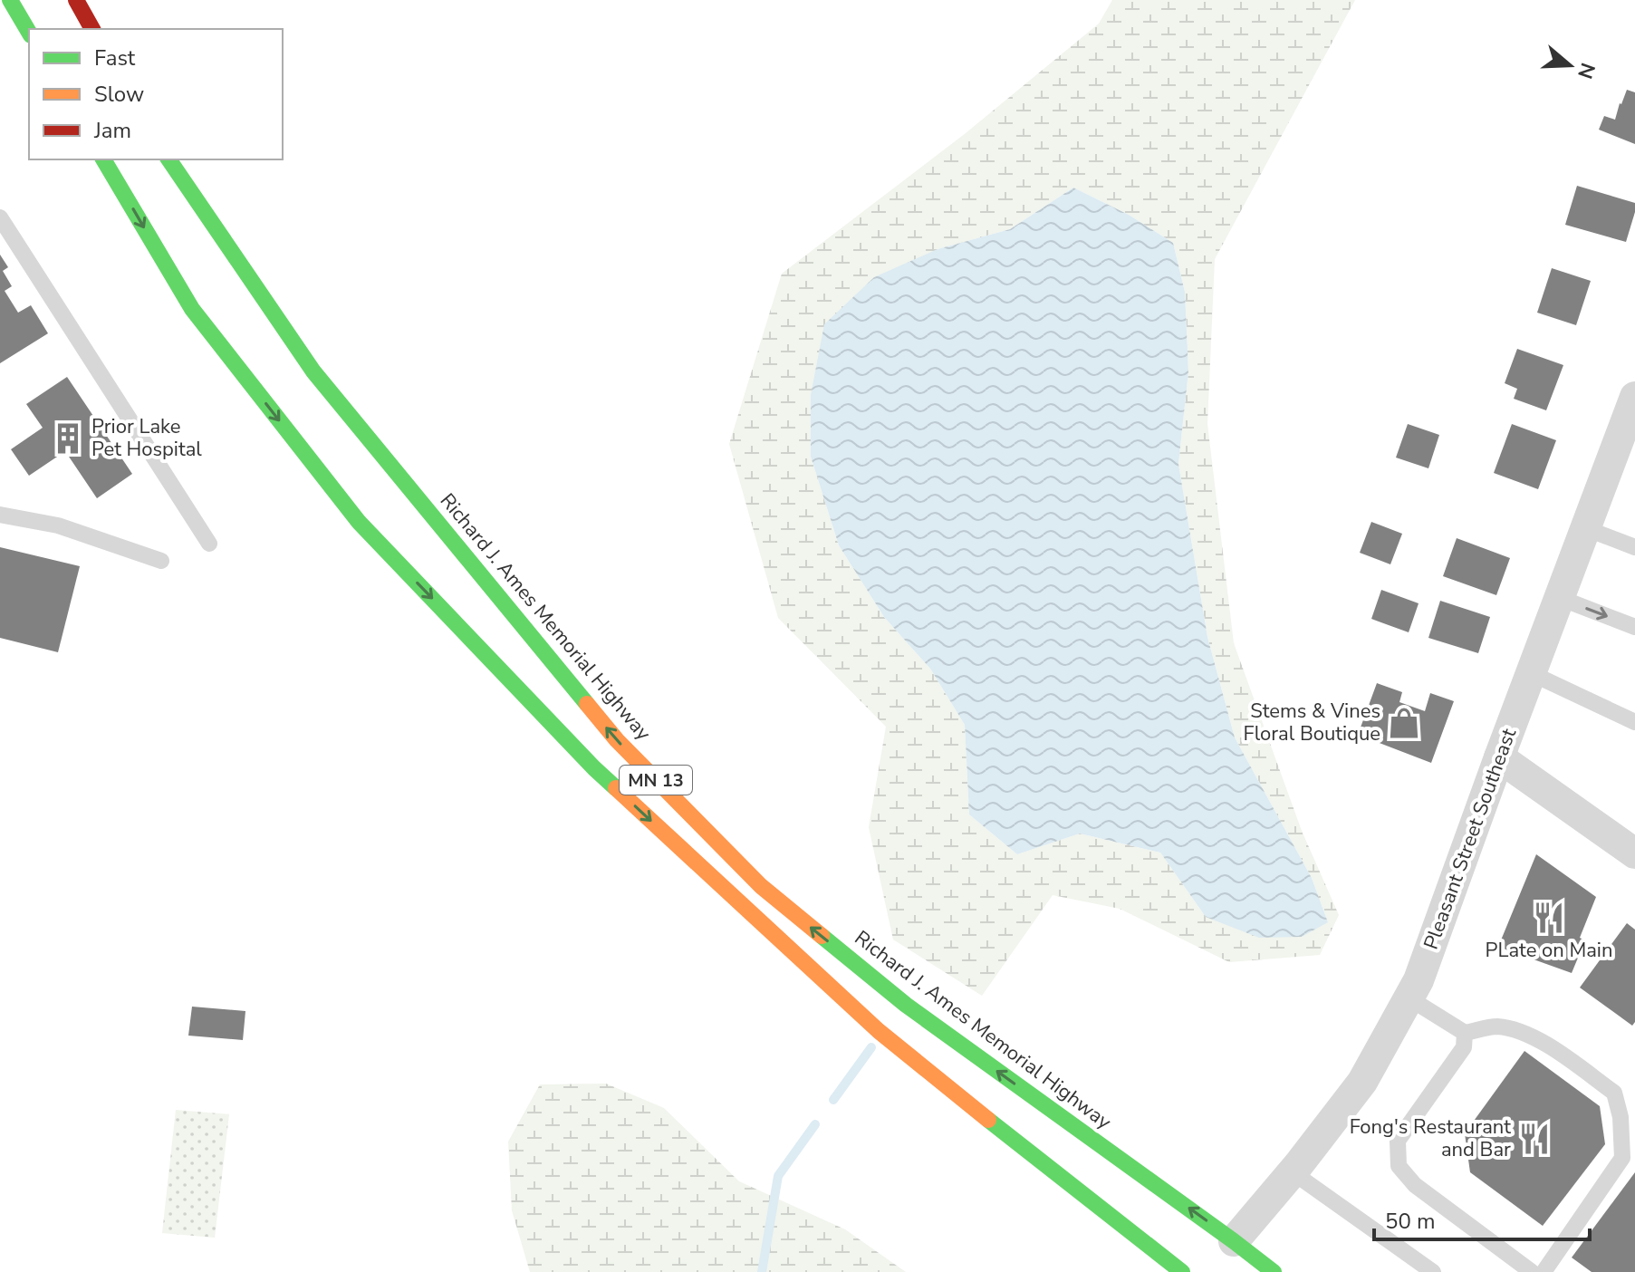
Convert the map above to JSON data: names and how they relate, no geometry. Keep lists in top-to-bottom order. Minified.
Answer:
{"streets":{"main road":["Richard J. Ames Memorial Highway","MN 13"],"street":["Pleasant Street Southeast"]},"crossings":[["Richard J. Ames Memorial Highway","Pleasant Street Southeast"]],"places":{"building":["Prior Lake Pet Hospital"],"shop":["Stems & Vines Floral Boutique"],"restaurant":["PLate on Main","Fong's Restaurant and Bar"]},"legend":["Fast","Slow","Jam"],"scale_bar":"50 m","north":"right"}
